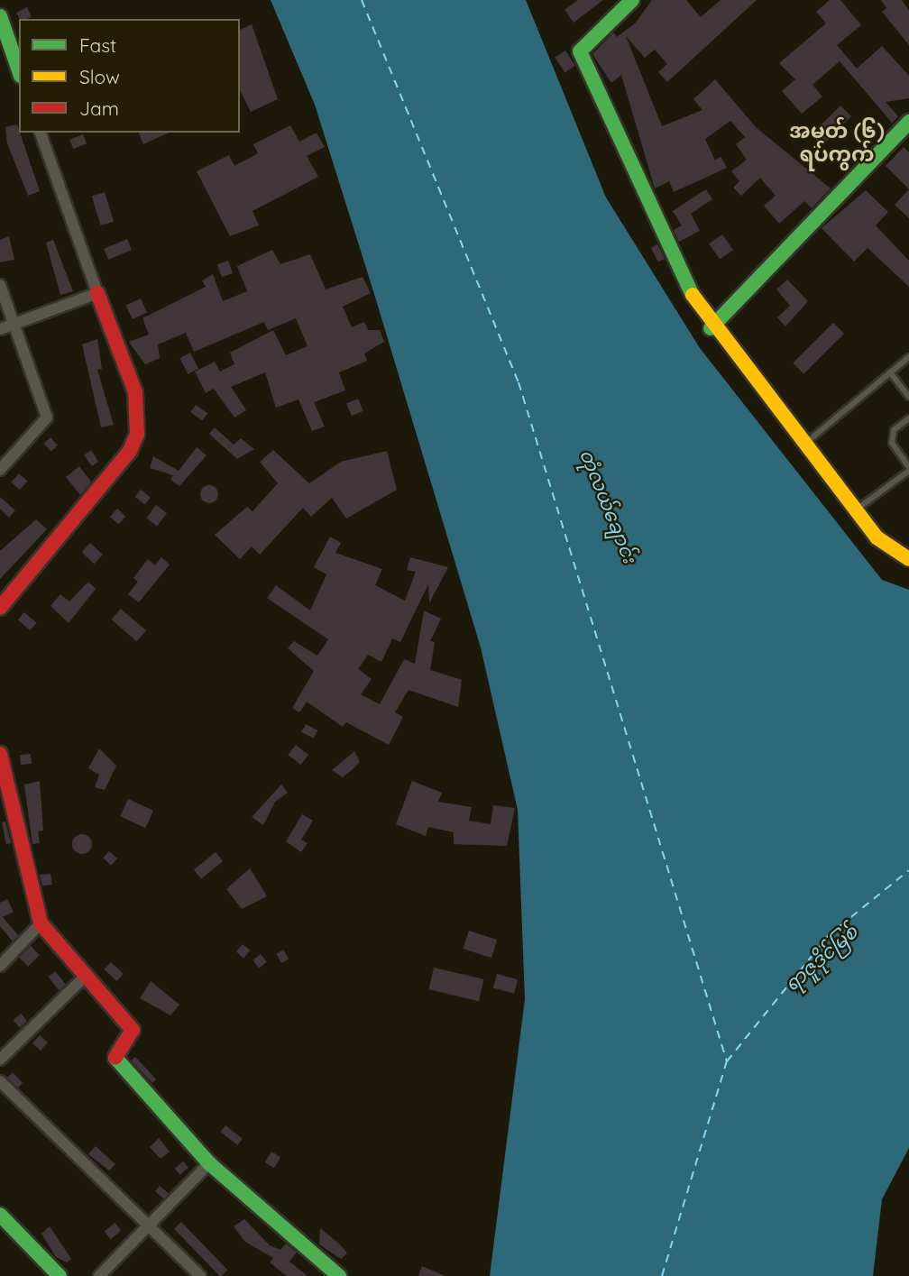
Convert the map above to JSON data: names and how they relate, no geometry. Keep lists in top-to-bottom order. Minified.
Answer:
{"districts":["အမှတ် (၆) ရပ်ကွက်"],"water":["တုံလယ်ချောင်း","ရာဇူဒိုင်မြစ်"],"legend":["Fast","Slow","Jam"]}
